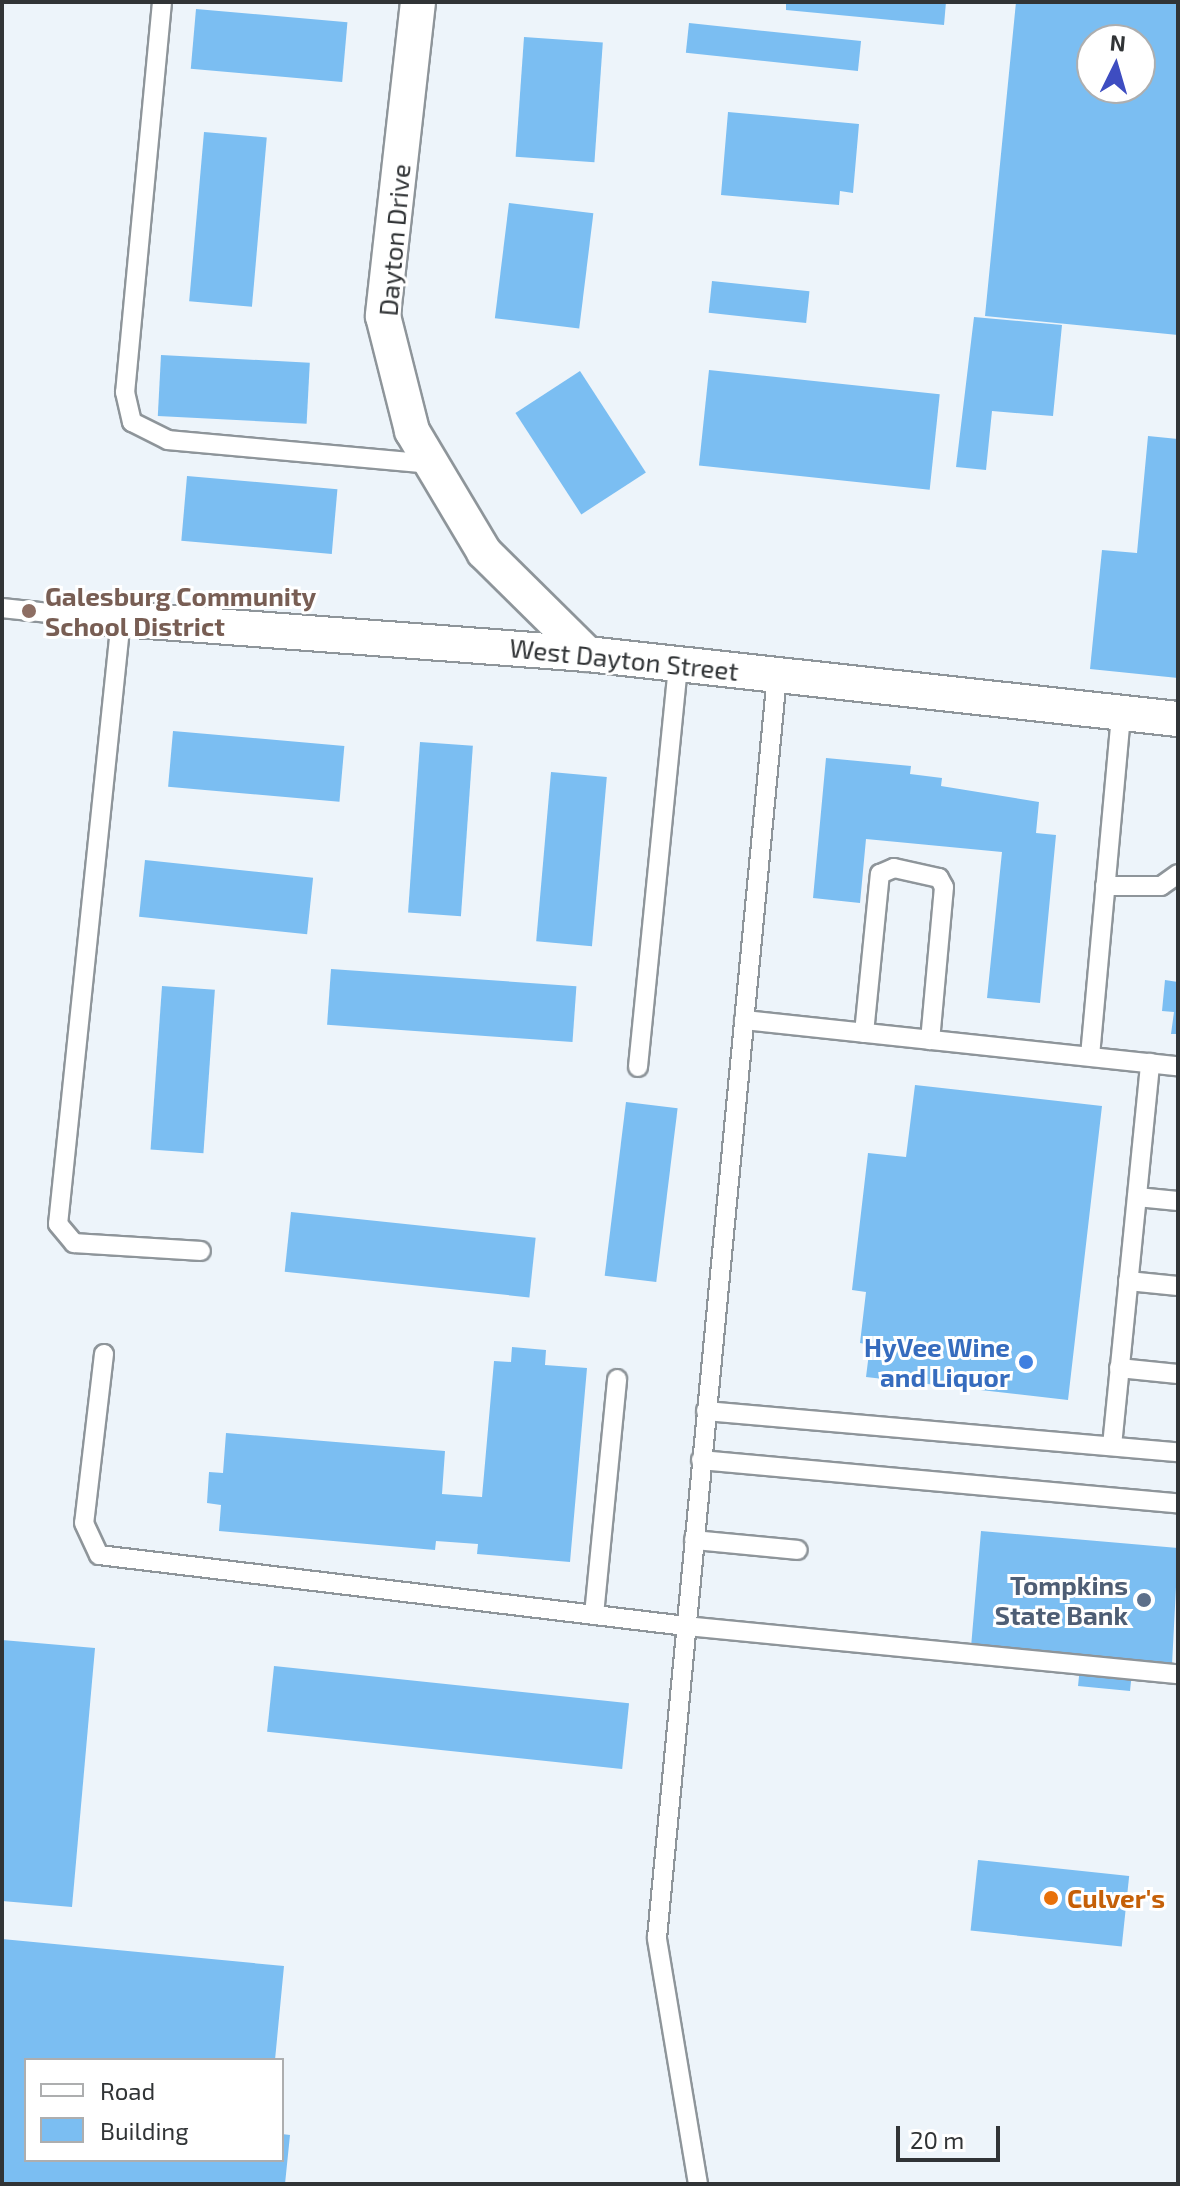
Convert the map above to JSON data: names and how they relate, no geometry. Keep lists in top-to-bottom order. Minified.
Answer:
{"streets":{"street":["Dayton Drive","West Dayton Street"]},"crossings":[["Dayton Drive","West Dayton Street"]],"places":["Galesburg Community School District","HyVee Wine and Liquor","Tompkins State Bank","Culver's"],"legend":["Road","Building"],"scale_bar":"20 m","north":"top"}
